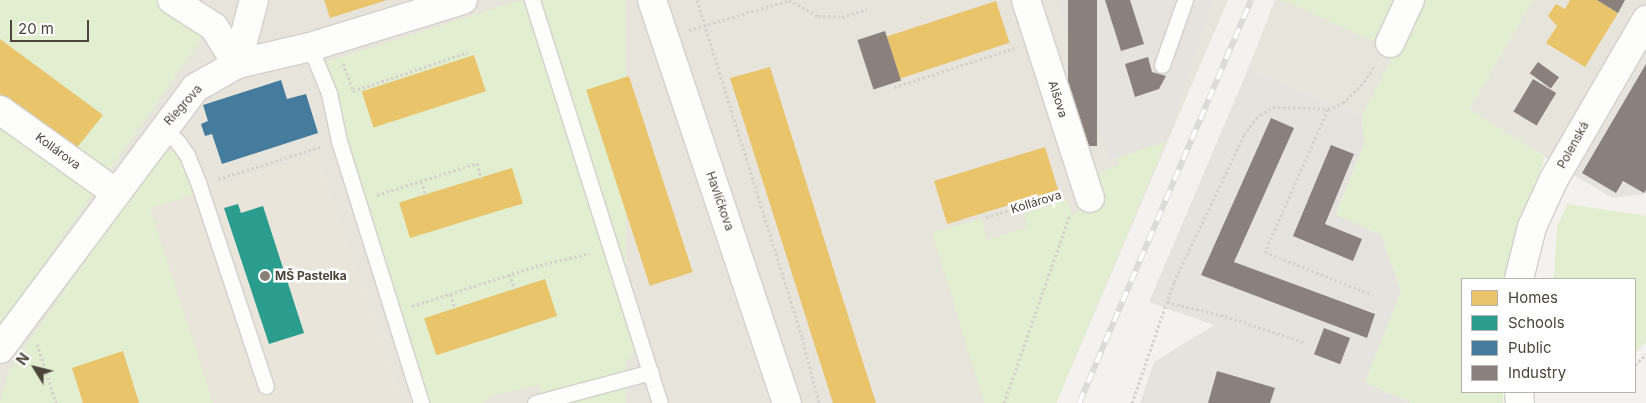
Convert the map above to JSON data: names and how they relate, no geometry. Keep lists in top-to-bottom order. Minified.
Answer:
{"streets":{"street":["Alšova","Riegrova","Polenská","Kollárova","Havlíčkova"]},"crossings":[["Alšova","Kollárova"],["Riegrova","Kollárova"]],"places":["MŠ Pastelka"],"legend":["Homes","Schools","Public","Industry"],"scale_bar":"20 m","north":"top left"}
